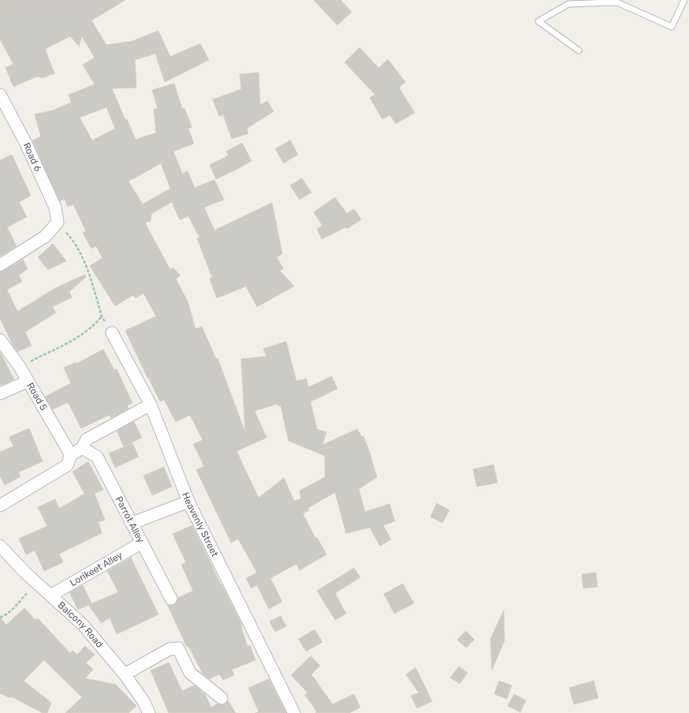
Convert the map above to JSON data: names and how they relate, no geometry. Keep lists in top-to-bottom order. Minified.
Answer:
{"streets":{"street":["Road 6","Road 5","Parrot Alley","Heavenly Street","Lorikeet Alley","Balcony Road"]},"crossings":[["Parrot Alley","Lorikeet Alley"],["Lorikeet Alley","Balcony Road"]]}
